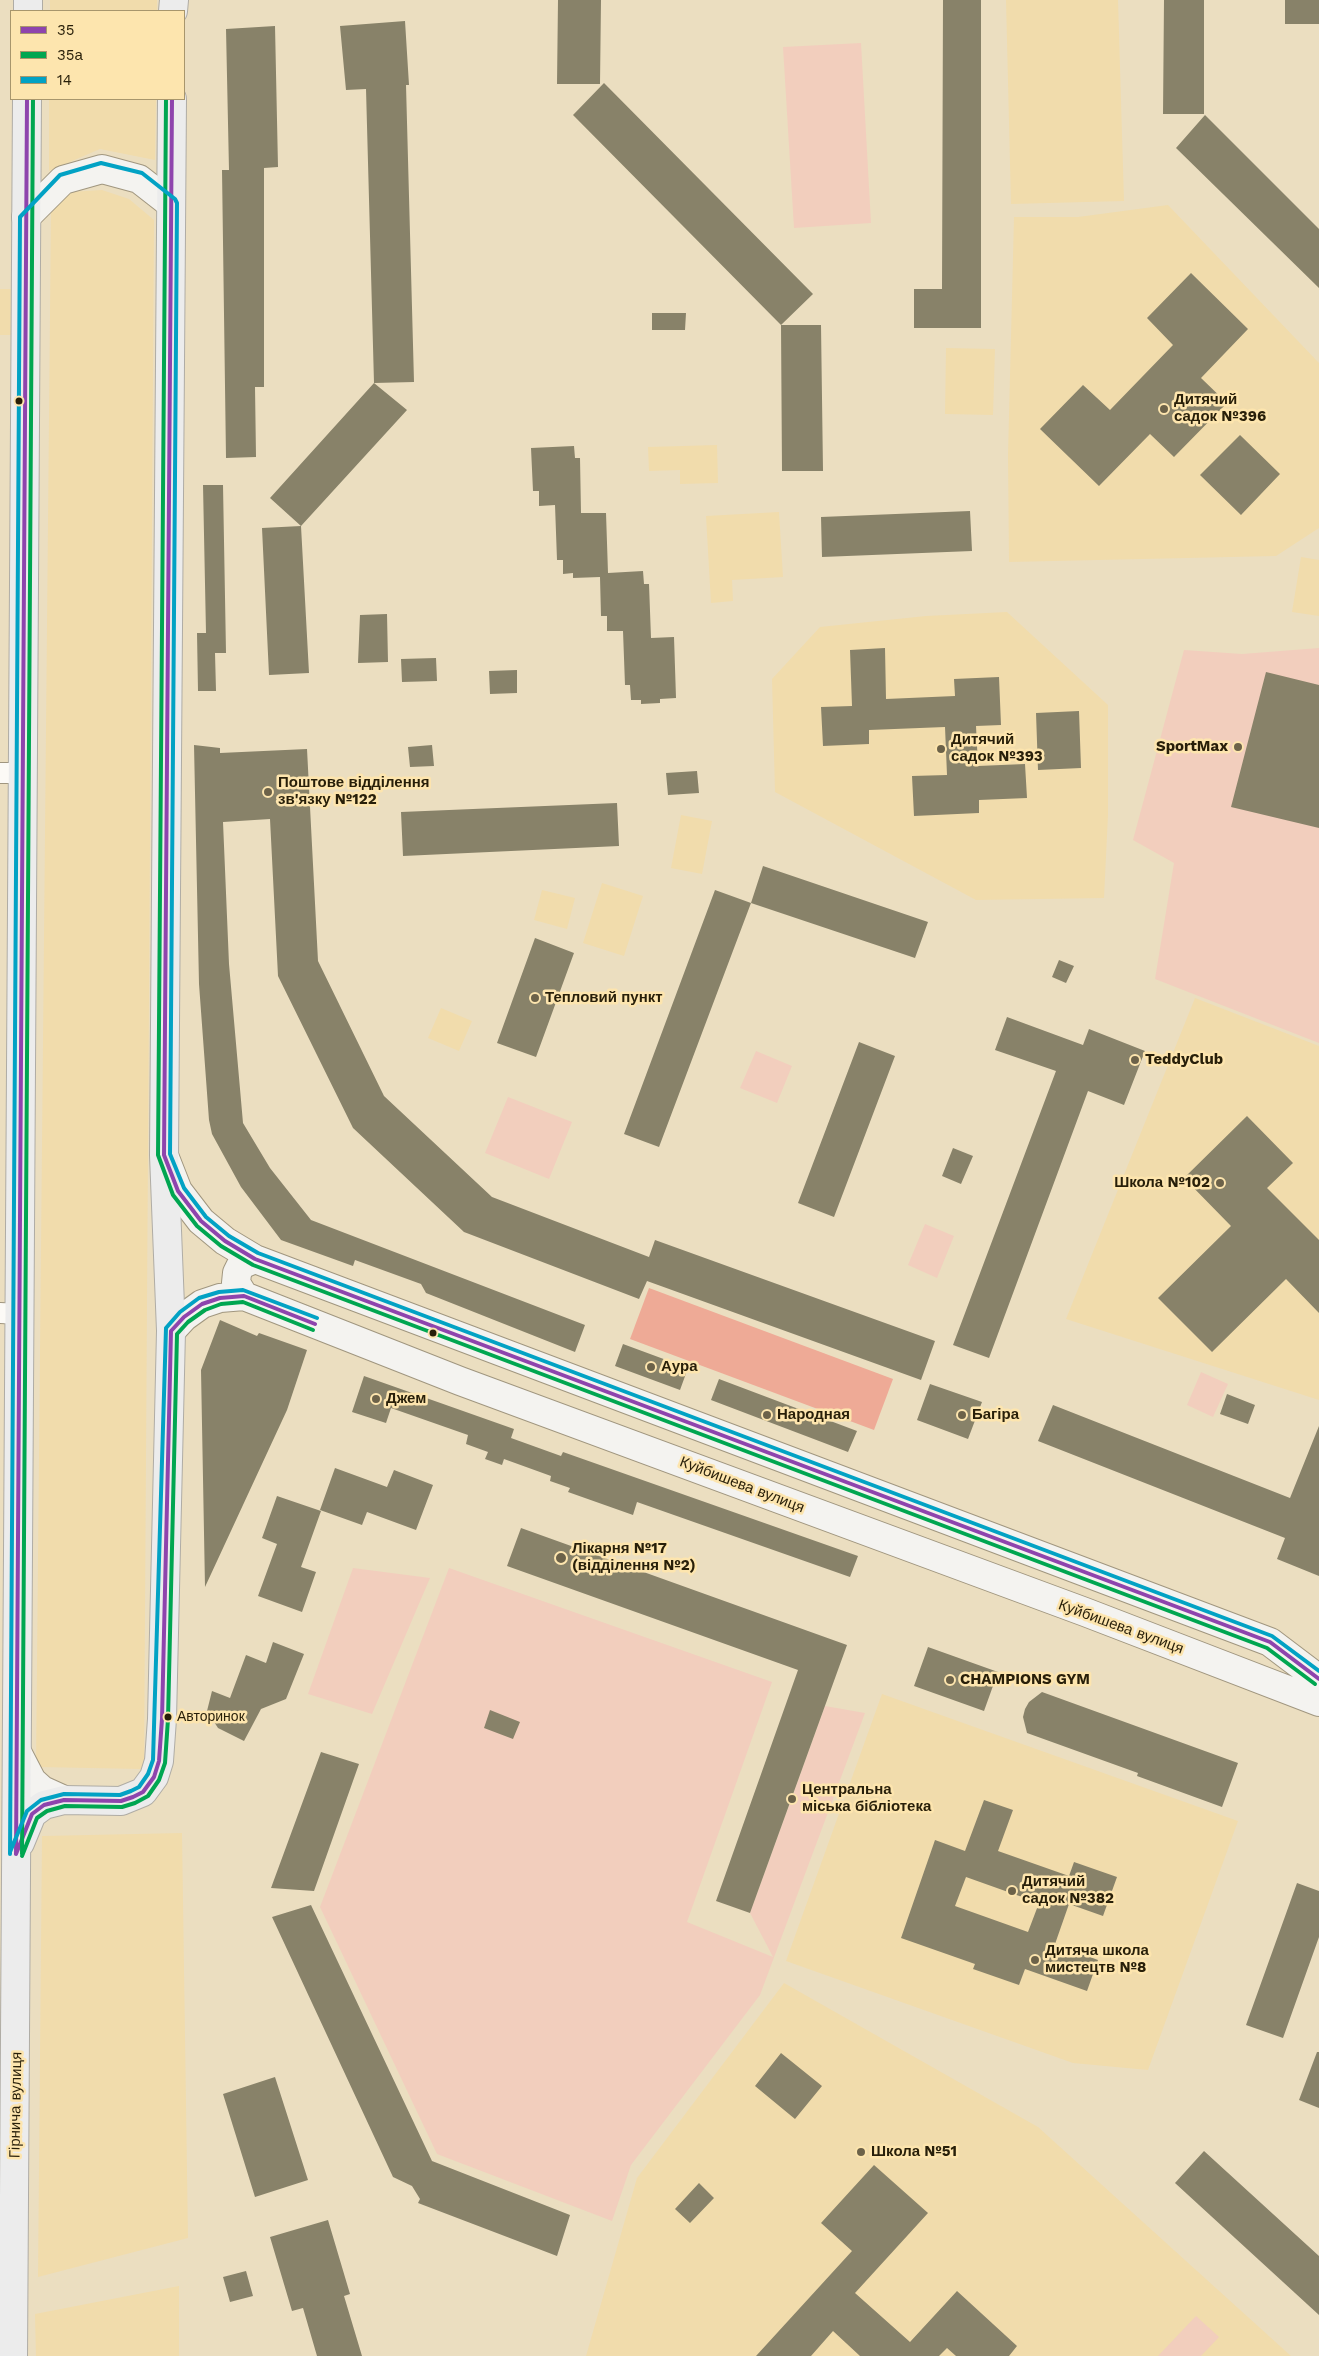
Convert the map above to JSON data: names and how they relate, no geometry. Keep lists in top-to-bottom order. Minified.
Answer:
{"streets":{"main road":["Куйбишева вулиця","Гірнича вулиця"]},"crossings":[["Куйбишева вулиця","Гірнича вулиця"]],"places":["Дитячий садок №396","SportMax","Дитячий садок №393","Поштове відділення зв'язку №122","Тепловий пункт","TeddyClub","Школа №102","Аура","Джем","Народная","Багіра","Лікарня №17 (відділення №2)","CHAMPIONS GYM","Авторинок","Центральна міська бібліотека","Дитячий садок №382","Дитяча школа мистецтв №8","Школа №51"],"lines":["transit line 35","transit line 35а","transit line 14"],"legend":["35","35а","14"]}
